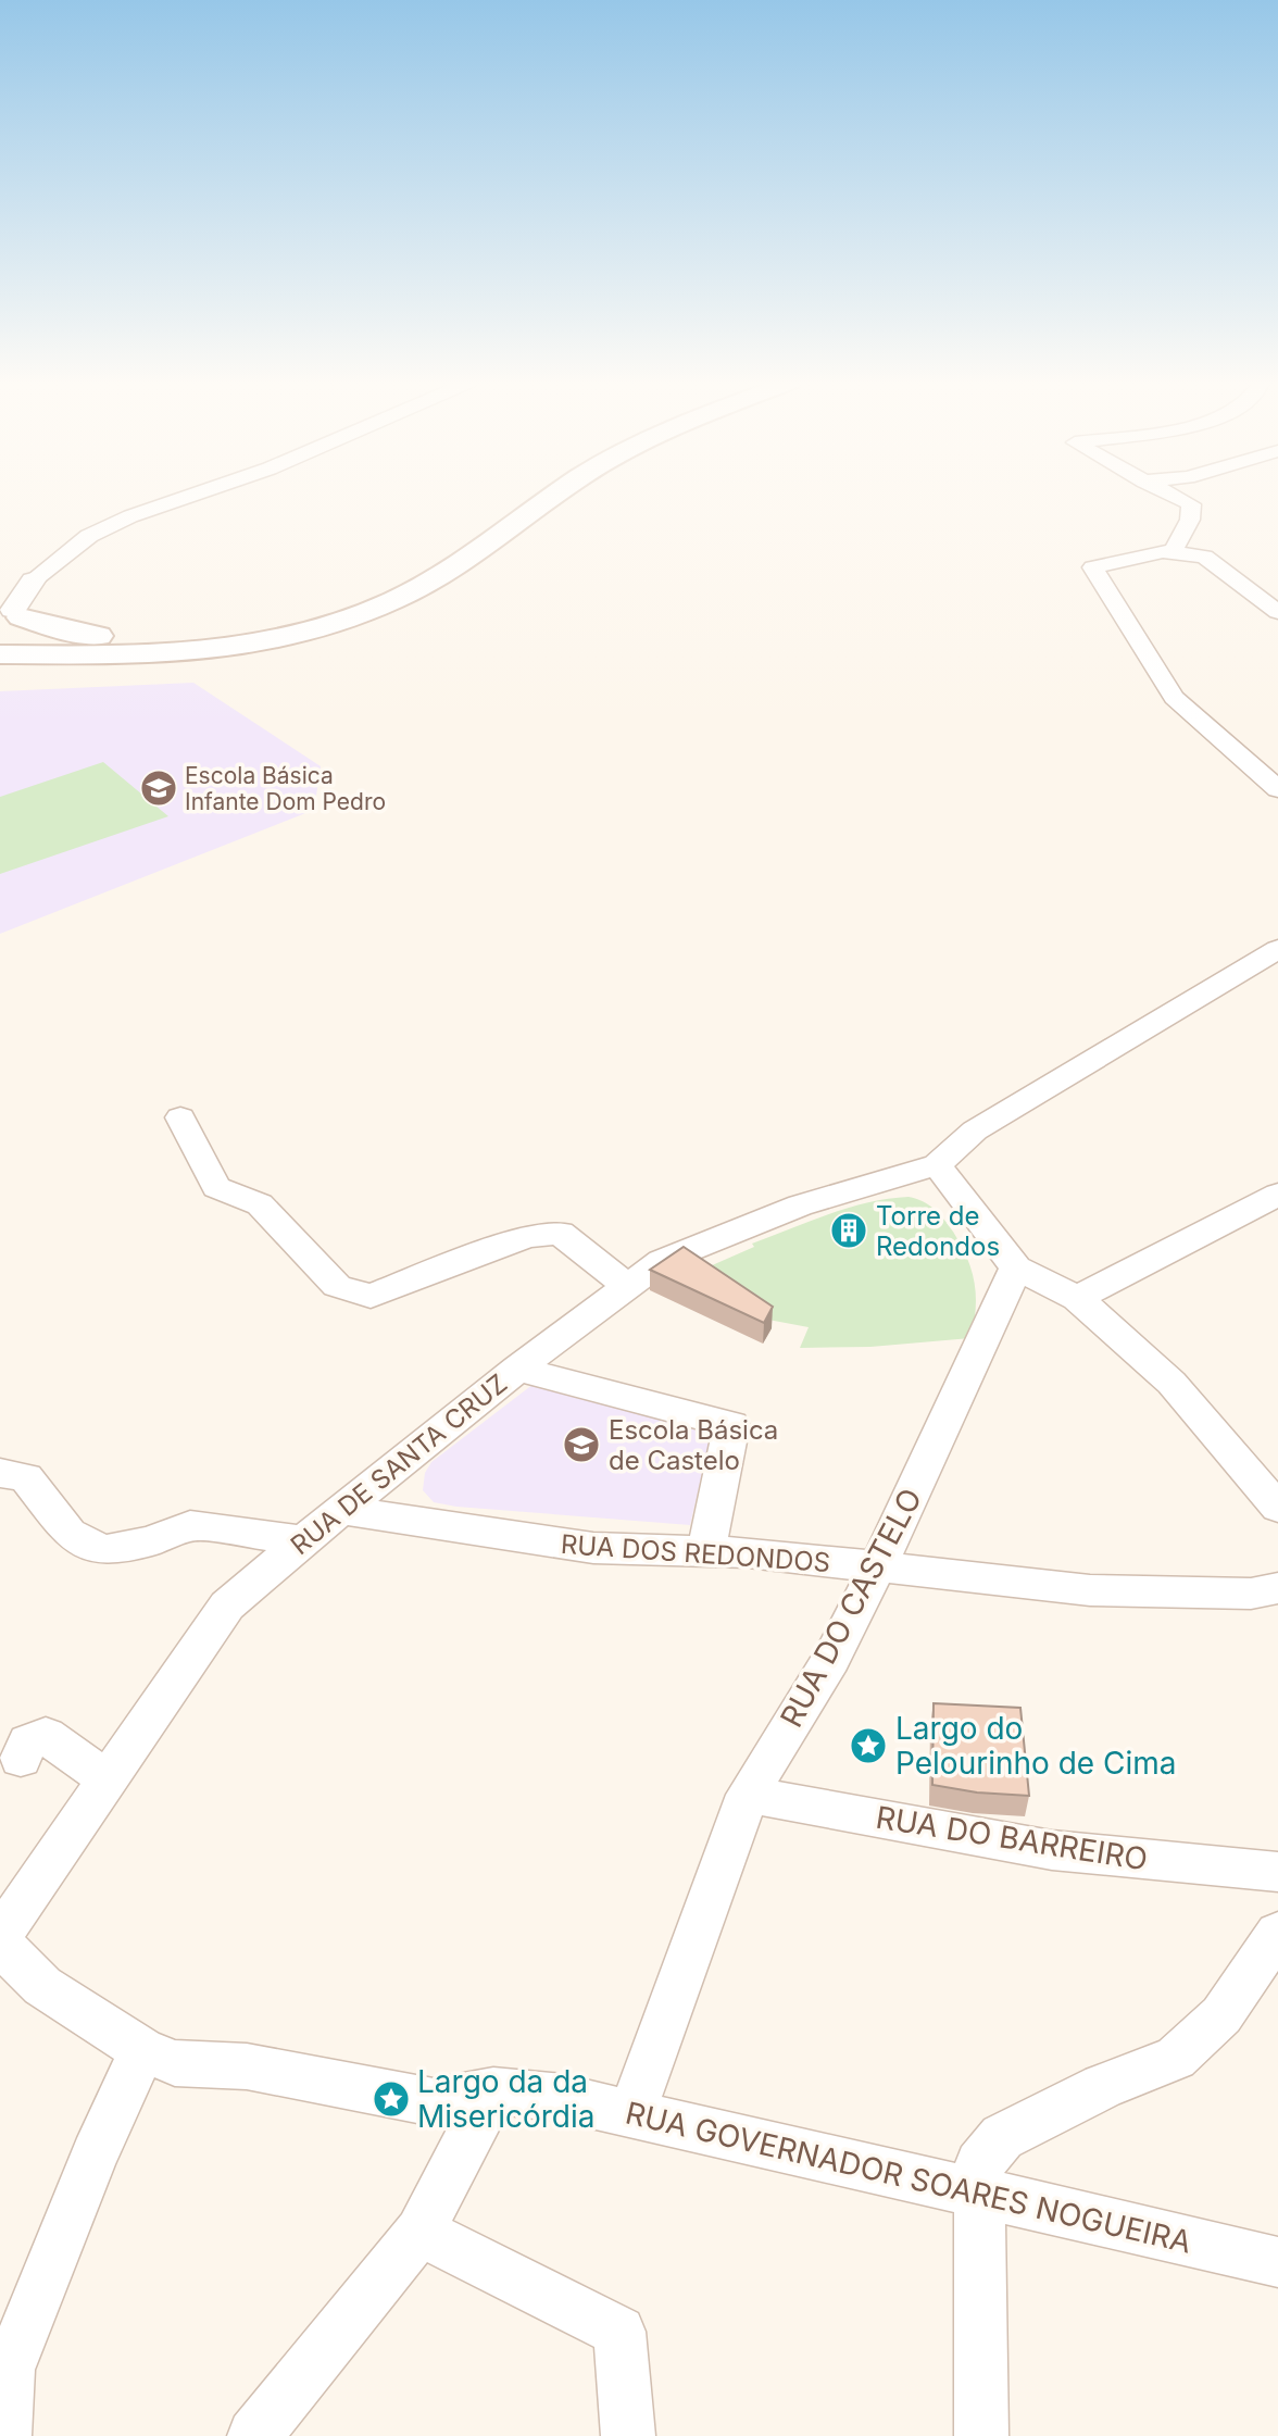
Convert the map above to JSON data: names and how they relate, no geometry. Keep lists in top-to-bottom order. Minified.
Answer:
{"streets":{"street":["RUA DE SANTA CRUZ","RUA DOS REDONDOS","RUA DO CASTELO","RUA DO BARREIRO","RUA GOVERNADOR SOARES NOGUEIRA"]},"crossings":[["RUA DE SANTA CRUZ","RUA DOS REDONDOS"],["RUA DOS REDONDOS","RUA DO CASTELO"],["RUA DO CASTELO","RUA DO BARREIRO"],["RUA DO CASTELO","RUA GOVERNADOR SOARES NOGUEIRA"]],"places":{"school or university":["Escola Básica Infante Dom Pedro","Escola Básica de Castelo"],"building":["Torre de Redondos"],"place":["Largo do Pelourinho de Cima","Largo da da Misericórdia"]}}
